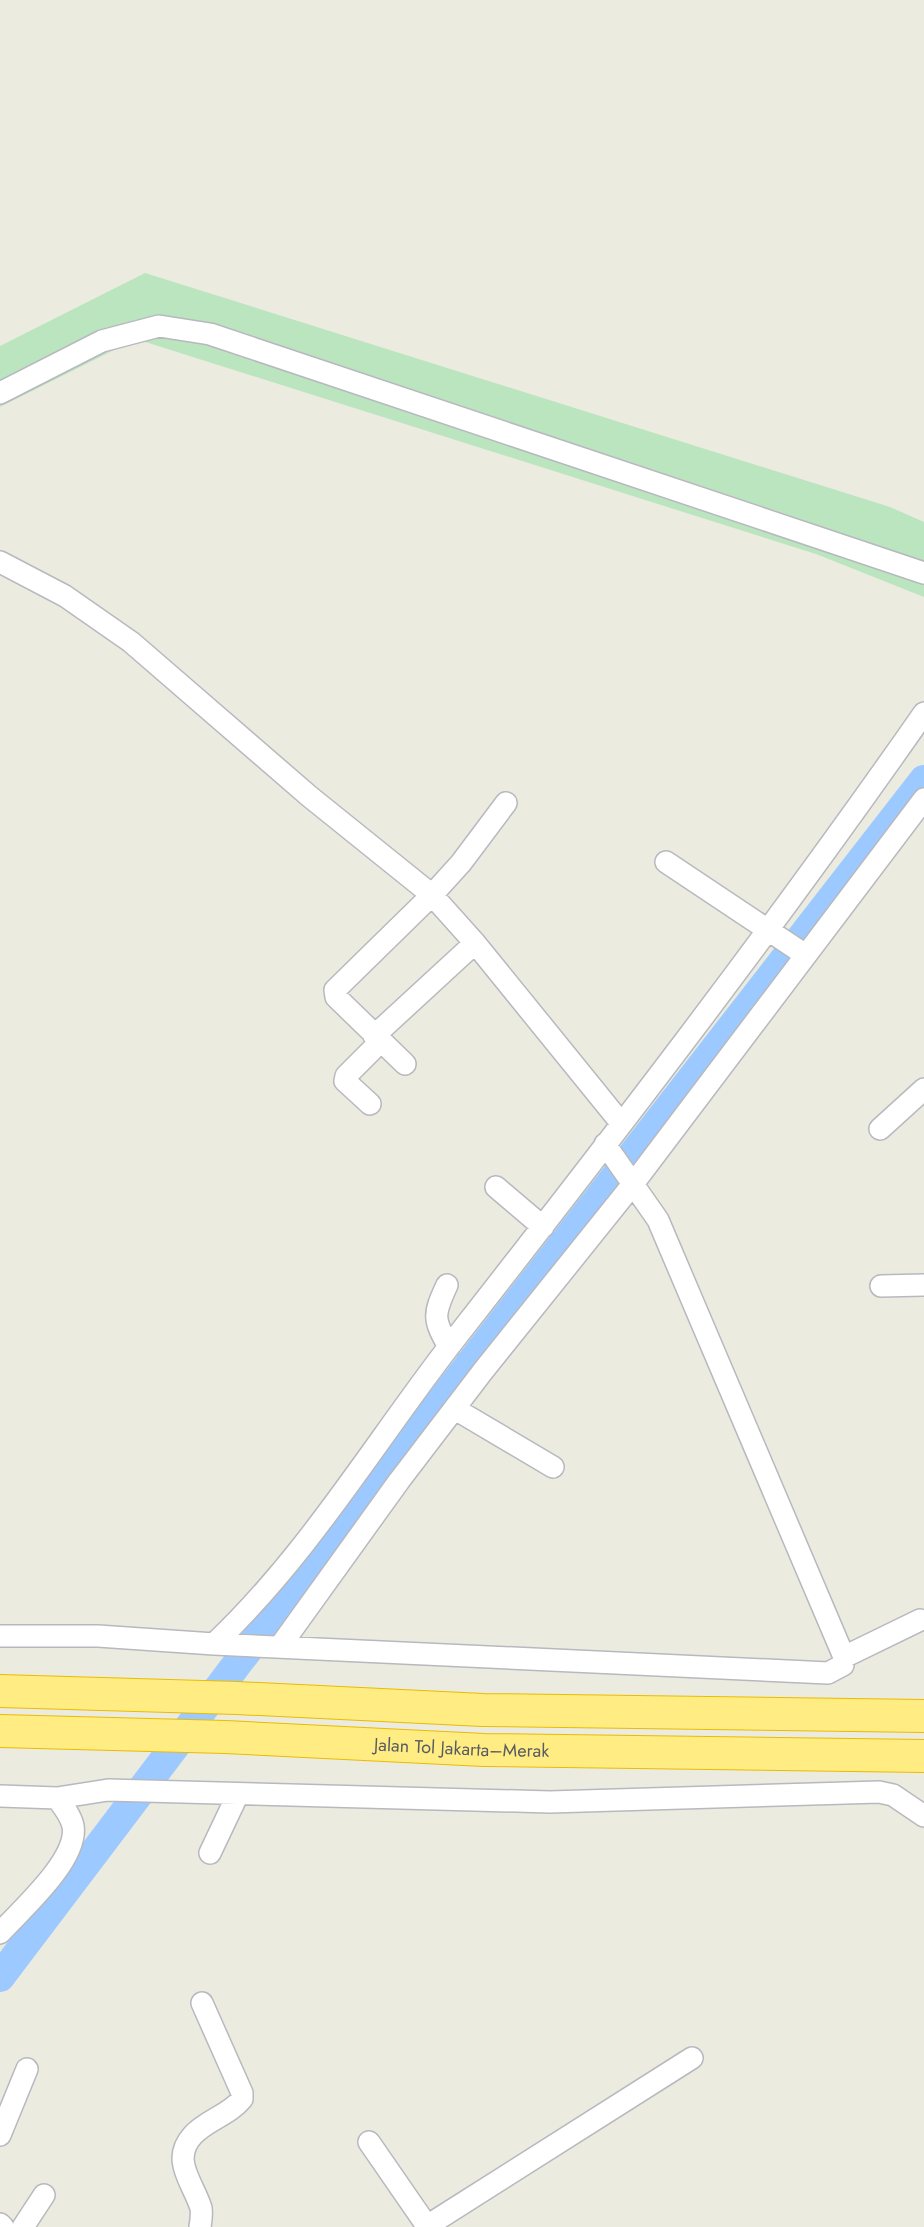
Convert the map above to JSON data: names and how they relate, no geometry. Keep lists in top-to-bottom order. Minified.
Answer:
{"streets":{"highway":["Jalan Tol Jakarta–Merak"]}}
